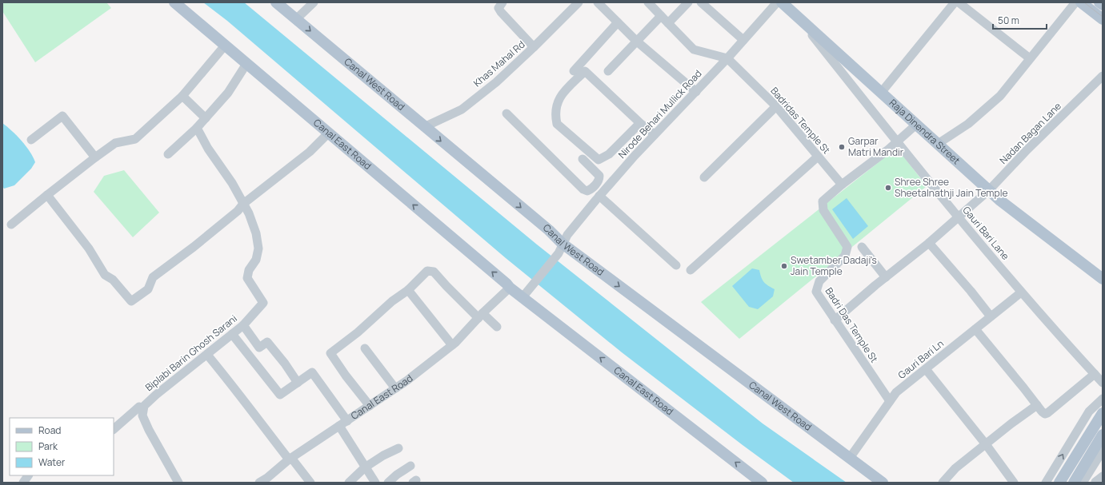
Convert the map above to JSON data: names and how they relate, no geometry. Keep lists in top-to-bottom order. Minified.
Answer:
{"streets":{"main road":["Canal West Road","Raja Dinendra Street","Canal East Road"],"street":["Khas Mahal Rd","Nirode Behari Mullick Road","Badridas Temple St","Nadan Bagan Lane","Gauri Bari Lane","Badri Das Temple St","Biplabi Barin Ghosh Sarani","Gauri Bari Ln"]},"crossings":[["Khas Mahal Rd","Canal West Road"],["Canal West Road","Nirode Behari Mullick Road"],["Canal West Road","Gauri Bari Ln"],["Nirode Behari Mullick Road","Badridas Temple St"],["Nirode Behari Mullick Road","Canal East Road"],["Badridas Temple St","Badri Das Temple St"],["Raja Dinendra Street","Nadan Bagan Lane"],["Raja Dinendra Street","Gauri Bari Lane"],["Raja Dinendra Street","Badri Das Temple St"],["Nadan Bagan Lane","Gauri Bari Lane"],["Nadan Bagan Lane","Badri Das Temple St"],["Gauri Bari Lane","Badri Das Temple St"],["Gauri Bari Lane","Gauri Bari Ln"],["Badri Das Temple St","Gauri Bari Ln"]],"one_way":["Canal West Road","Canal East Road"],"places":["Garpar Matri Mandir","Shree Shree Sheetalnathji Jain Temple","Swetamber Dadaji's Jain Temple"],"legend":["Road","Park","Water"],"scale_bar":"50 m"}
